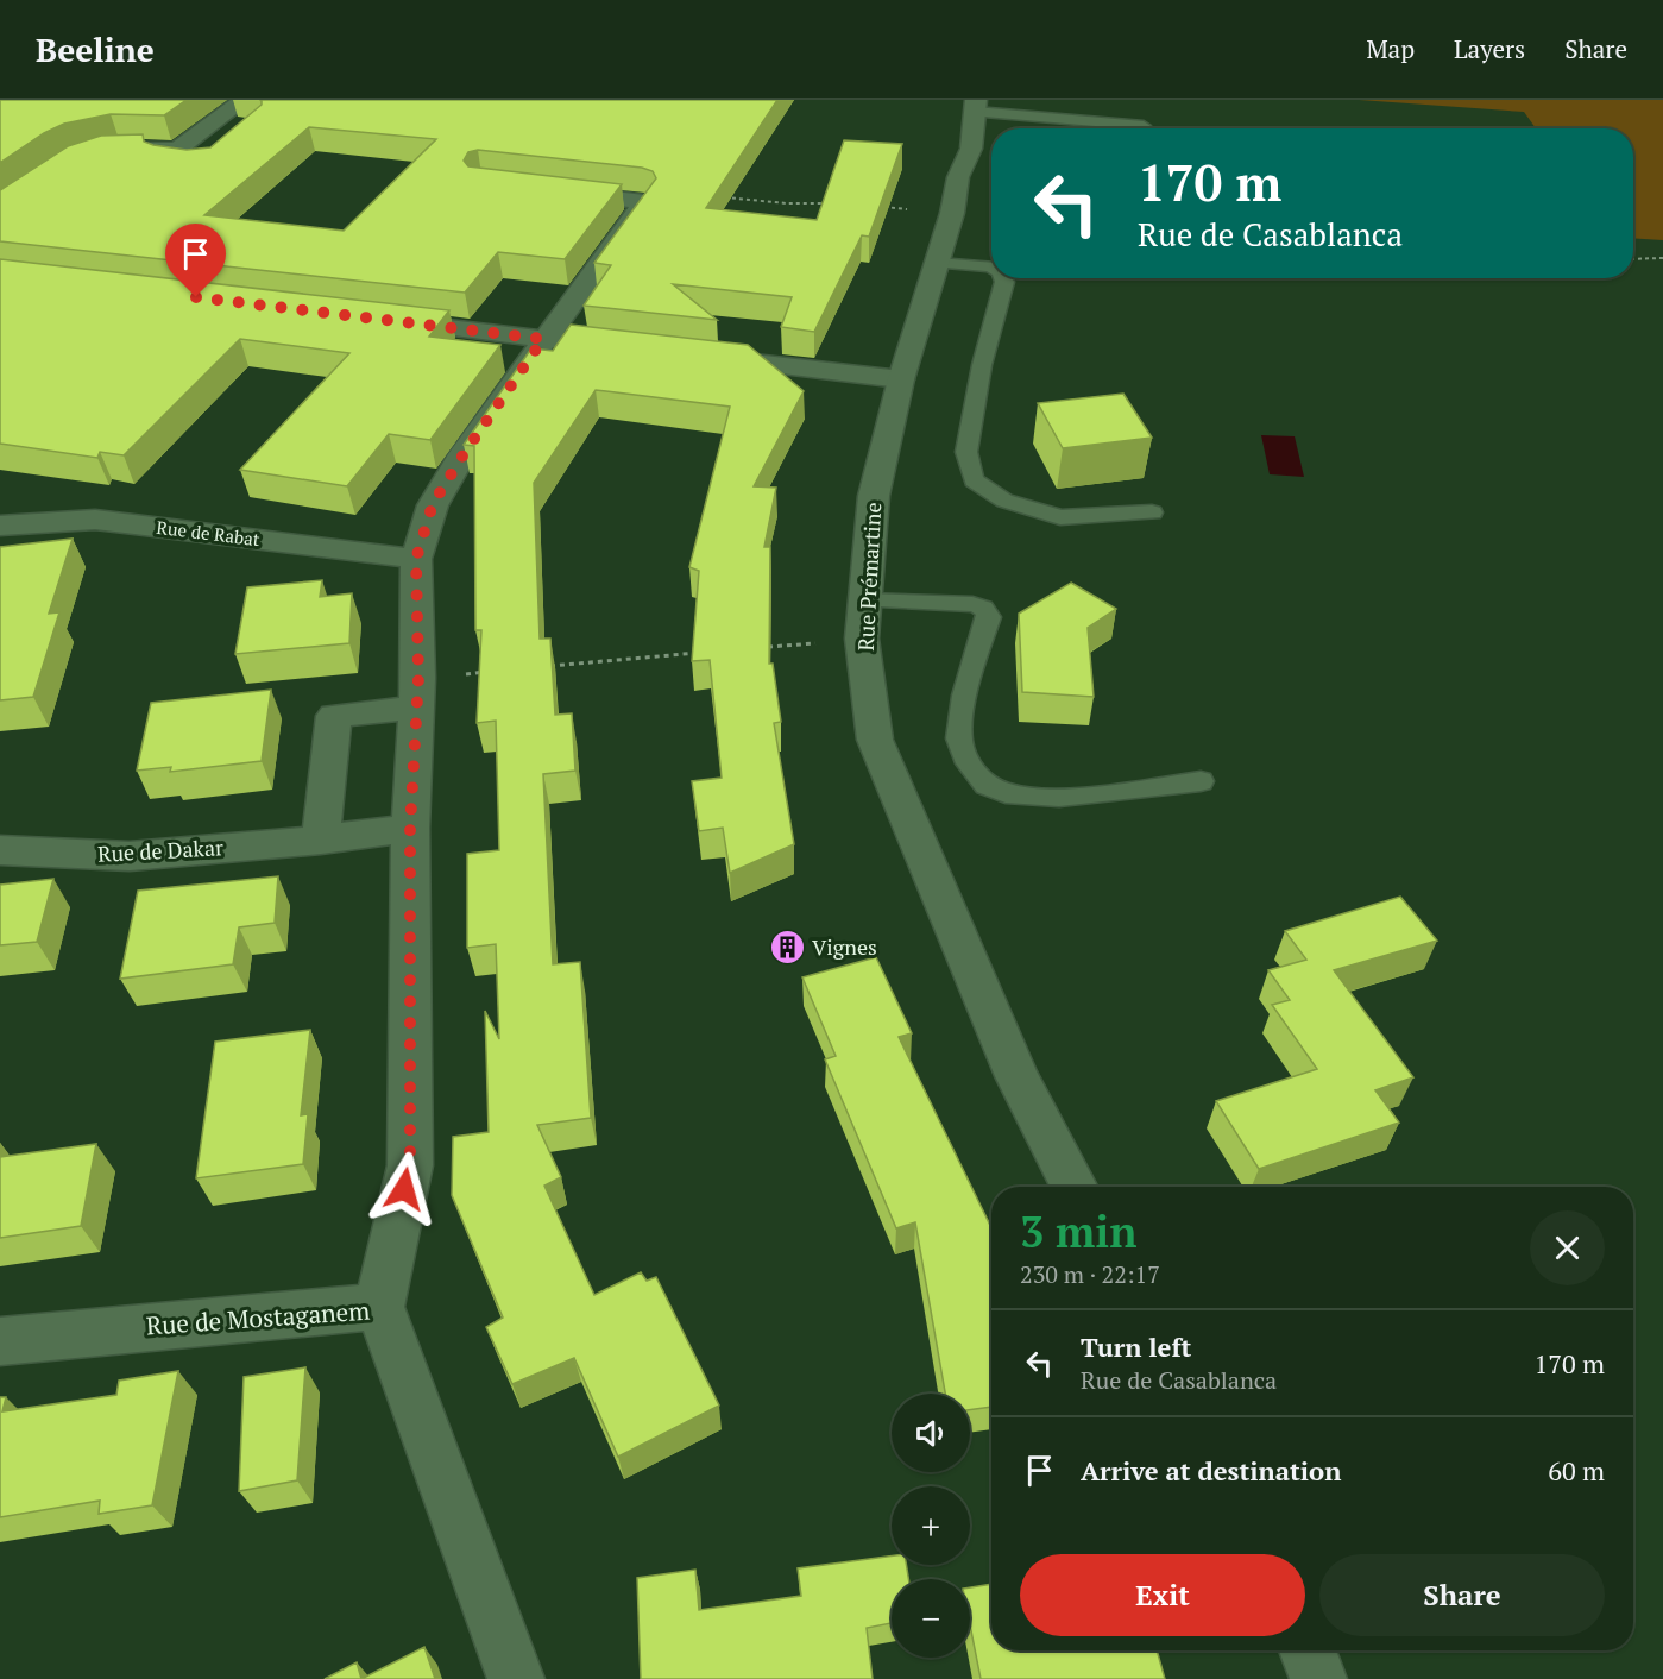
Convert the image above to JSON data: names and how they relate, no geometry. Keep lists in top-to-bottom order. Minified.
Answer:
{"streets":{"street":["Rue de Rabat","Rue Prémartine","Rue de Dakar","Rue de Mostaganem"]},"places":{"building":["Vignes"]},"page":{"header":"Beeline","nav":["Map","Layers","Share"],"turn":["170 m","Rue de Casablanca"],"heading":["3 min","230 m · 22:17"],"list":[{"name":"Turn left","note":"Rue de Casablanca","value":"170 m"},{"name":"Arrive at destination","value":"60 m"}],"map_buttons":["+","−"],"buttons":["Exit","Share"]}}
